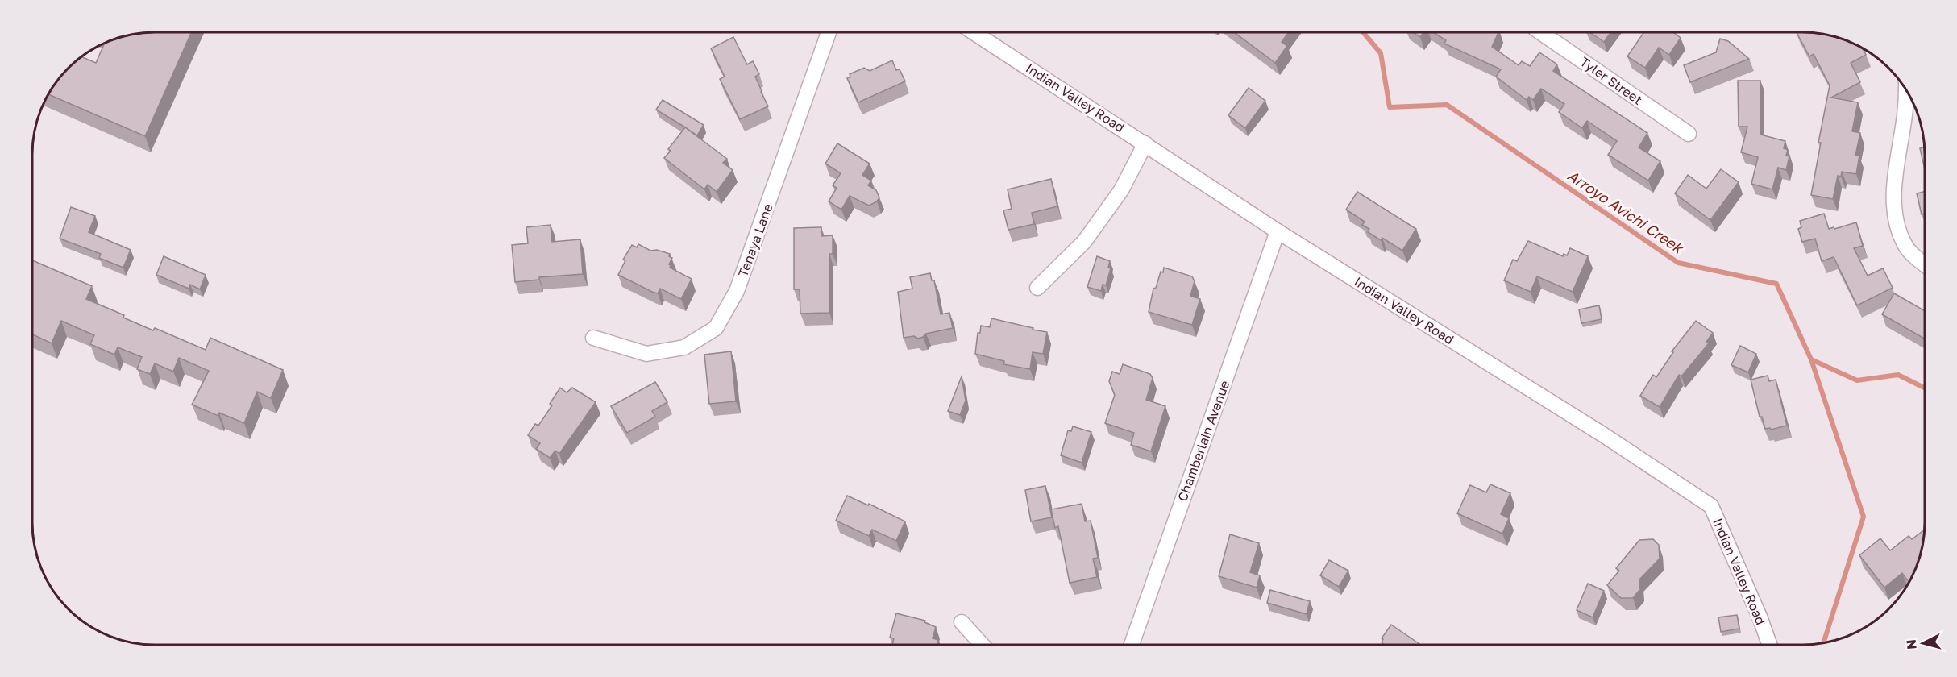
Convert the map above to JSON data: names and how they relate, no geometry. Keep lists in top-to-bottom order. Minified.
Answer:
{"streets":{"street":["Tyler Street","Indian Valley Road","Tenaya Lane","Chamberlain Avenue"]},"crossings":[["Indian Valley Road","Chamberlain Avenue"]],"water":["Arroyo Avichi Creek"],"north":"left"}
